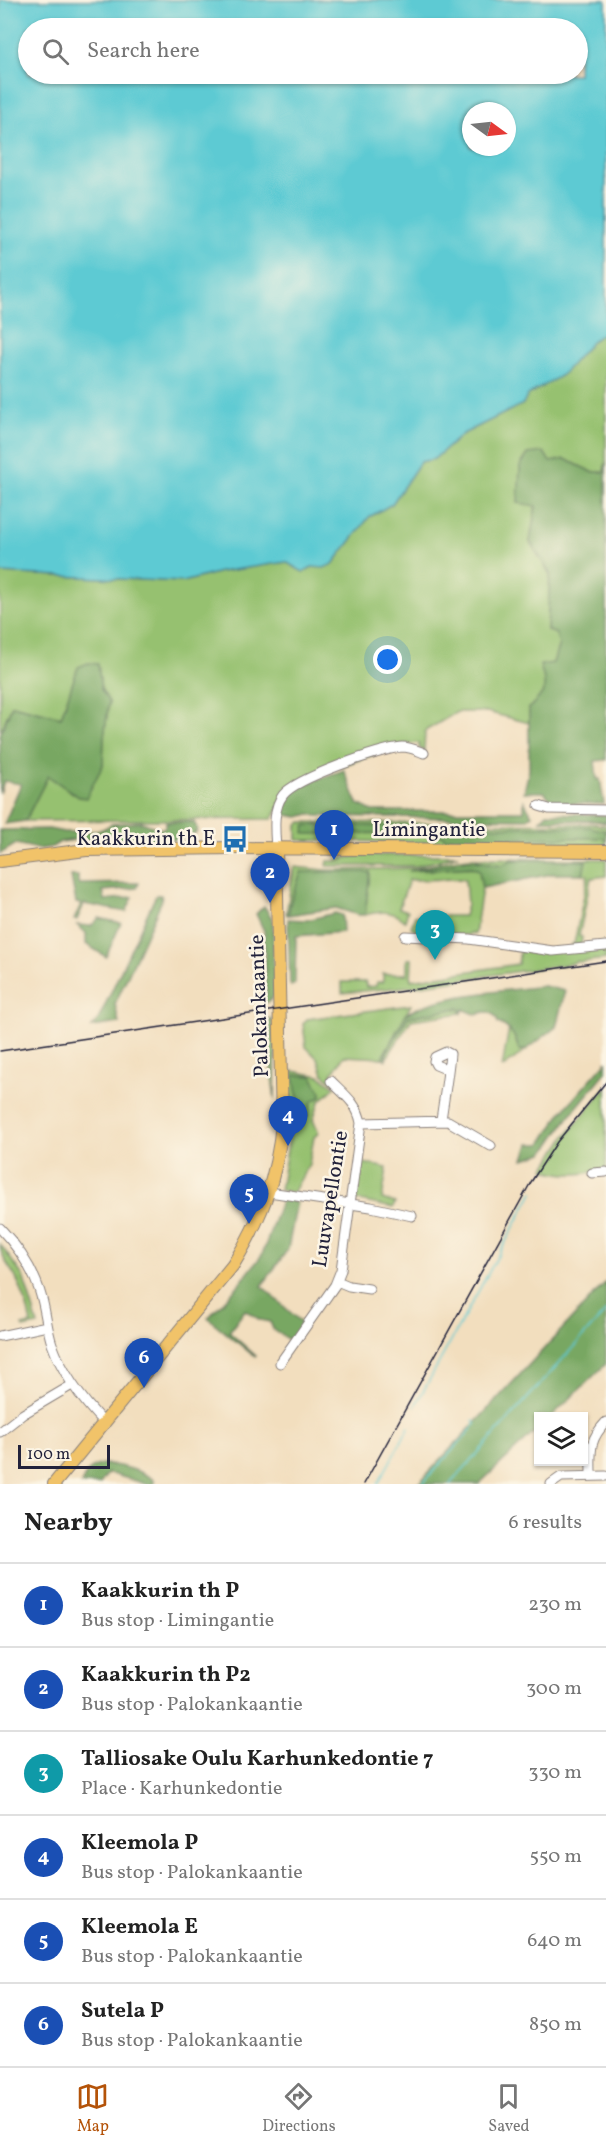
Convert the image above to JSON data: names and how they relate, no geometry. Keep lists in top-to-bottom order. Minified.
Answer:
{"streets":{"main road":["Limingantie","Palokankaantie"],"street":["Luuvapellontie"]},"crossings":[["Limingantie","Palokankaantie"]],"places":{"bus stop":["Kaakkurin th E"]},"scale_bar":"100 m","north":"right","page":{"search":"Search here","pins":["1","2","3","4","5","6"],"scale":"100 m","heading":["Nearby","6 results"],"list":[{"mark":"1","name":"Kaakkurin th P","note":"Bus stop · Limingantie","value":"230 m"},{"mark":"2","name":"Kaakkurin th P2","note":"Bus stop · Palokankaantie","value":"300 m"},{"mark":"3","name":"Talliosake Oulu Karhunkedontie 7","note":"Place · Karhunkedontie","value":"330 m"},{"mark":"4","name":"Kleemola P","note":"Bus stop · Palokankaantie","value":"550 m"},{"mark":"5","name":"Kleemola E","note":"Bus stop · Palokankaantie","value":"640 m"},{"mark":"6","name":"Sutela P","note":"Bus stop · Palokankaantie","value":"850 m"}],"nav":["Map","Directions","Saved"]}}
